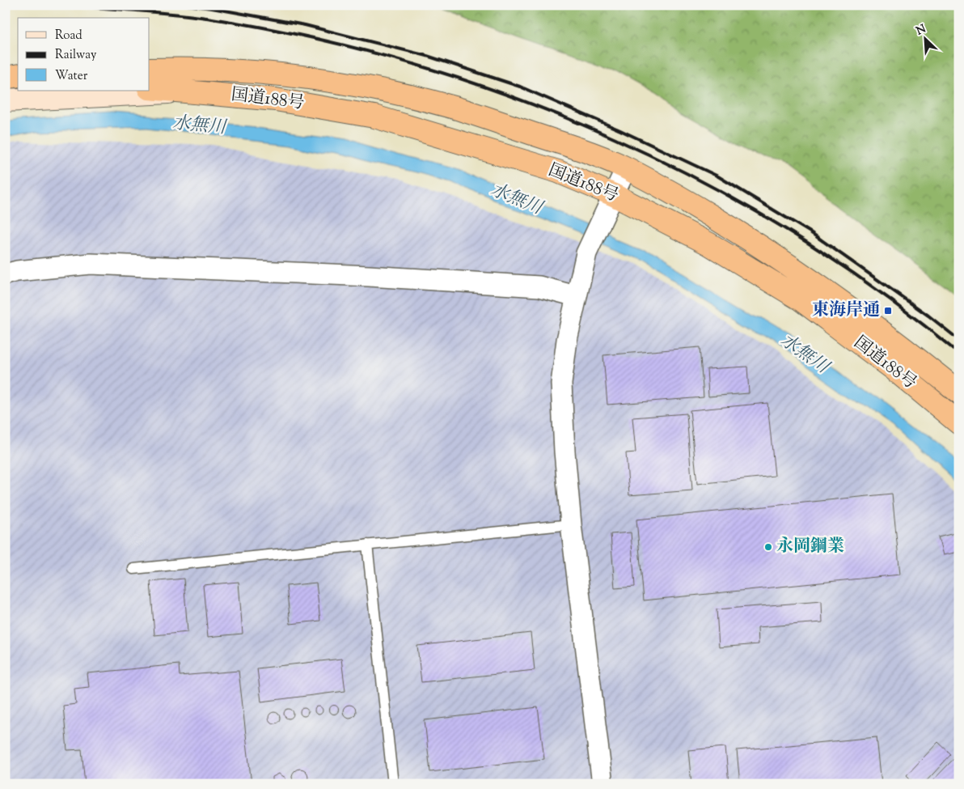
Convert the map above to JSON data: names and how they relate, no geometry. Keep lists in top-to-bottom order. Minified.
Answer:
{"streets":{"highway":["国道188号"]},"water":["水無川"],"places":{"transit":["東海岸通"],"other":["永岡鋼業"]},"legend":["Road","Railway","Water"],"north":"top left"}
